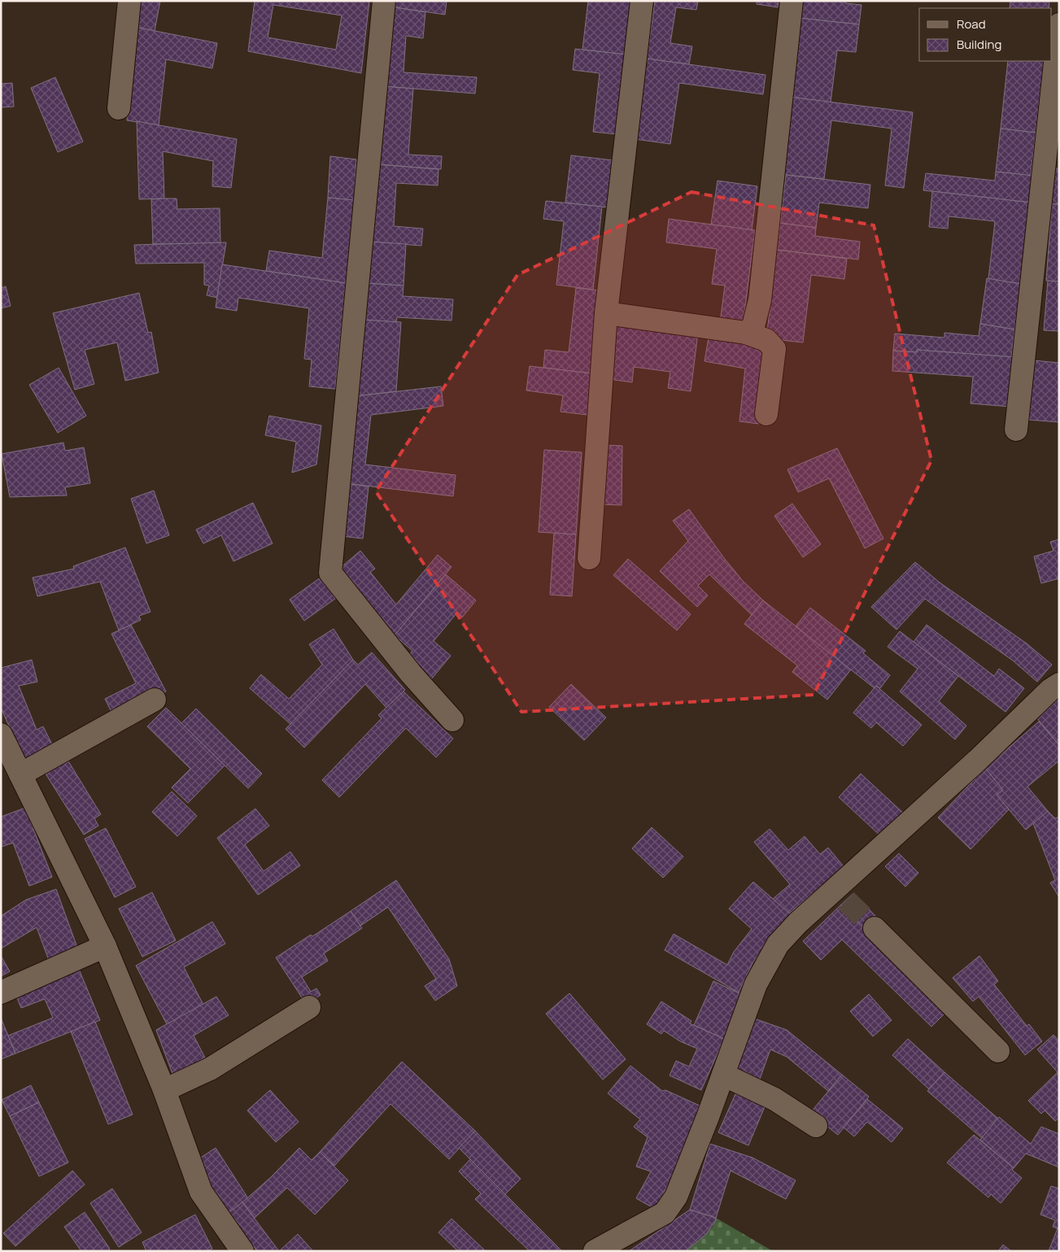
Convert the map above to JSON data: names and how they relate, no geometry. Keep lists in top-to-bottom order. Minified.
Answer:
{"legend":["Road","Building"]}
